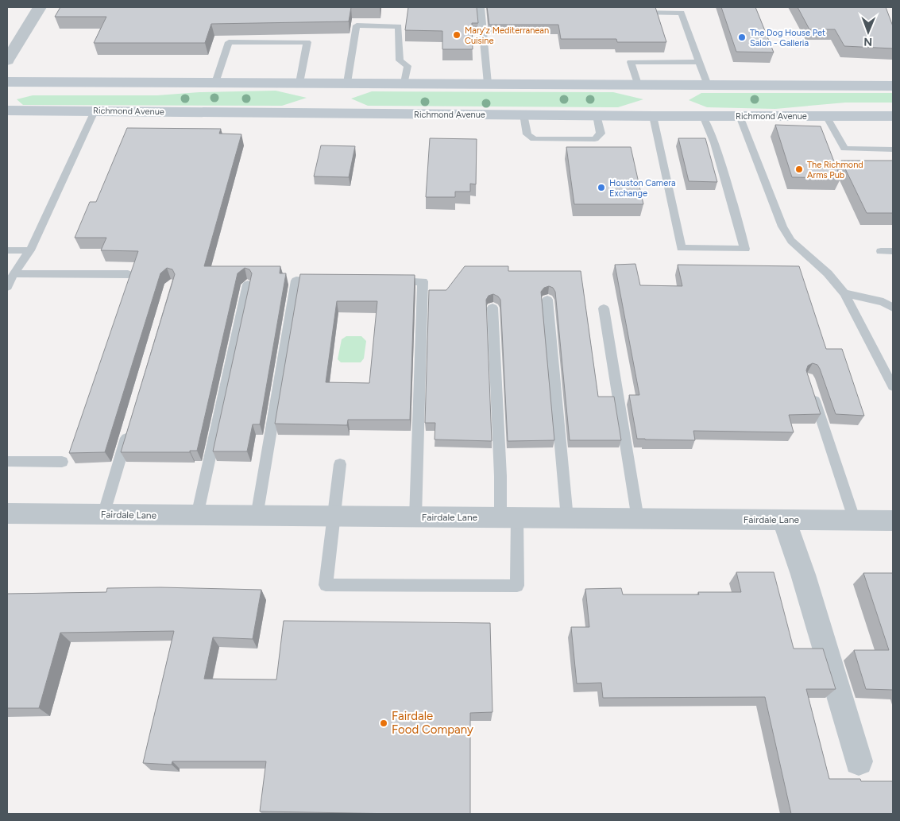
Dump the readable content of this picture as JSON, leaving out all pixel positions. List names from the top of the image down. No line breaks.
{"streets":{"main road":["Richmond Avenue"],"street":["Fairdale Lane"]},"places":["Mary'z Mediterranean Cuisine","The Dog House Pet Salon - Galleria","The Richmond Arms Pub","Houston Camera Exchange","Fairdale Food Company"],"north":"bottom"}
